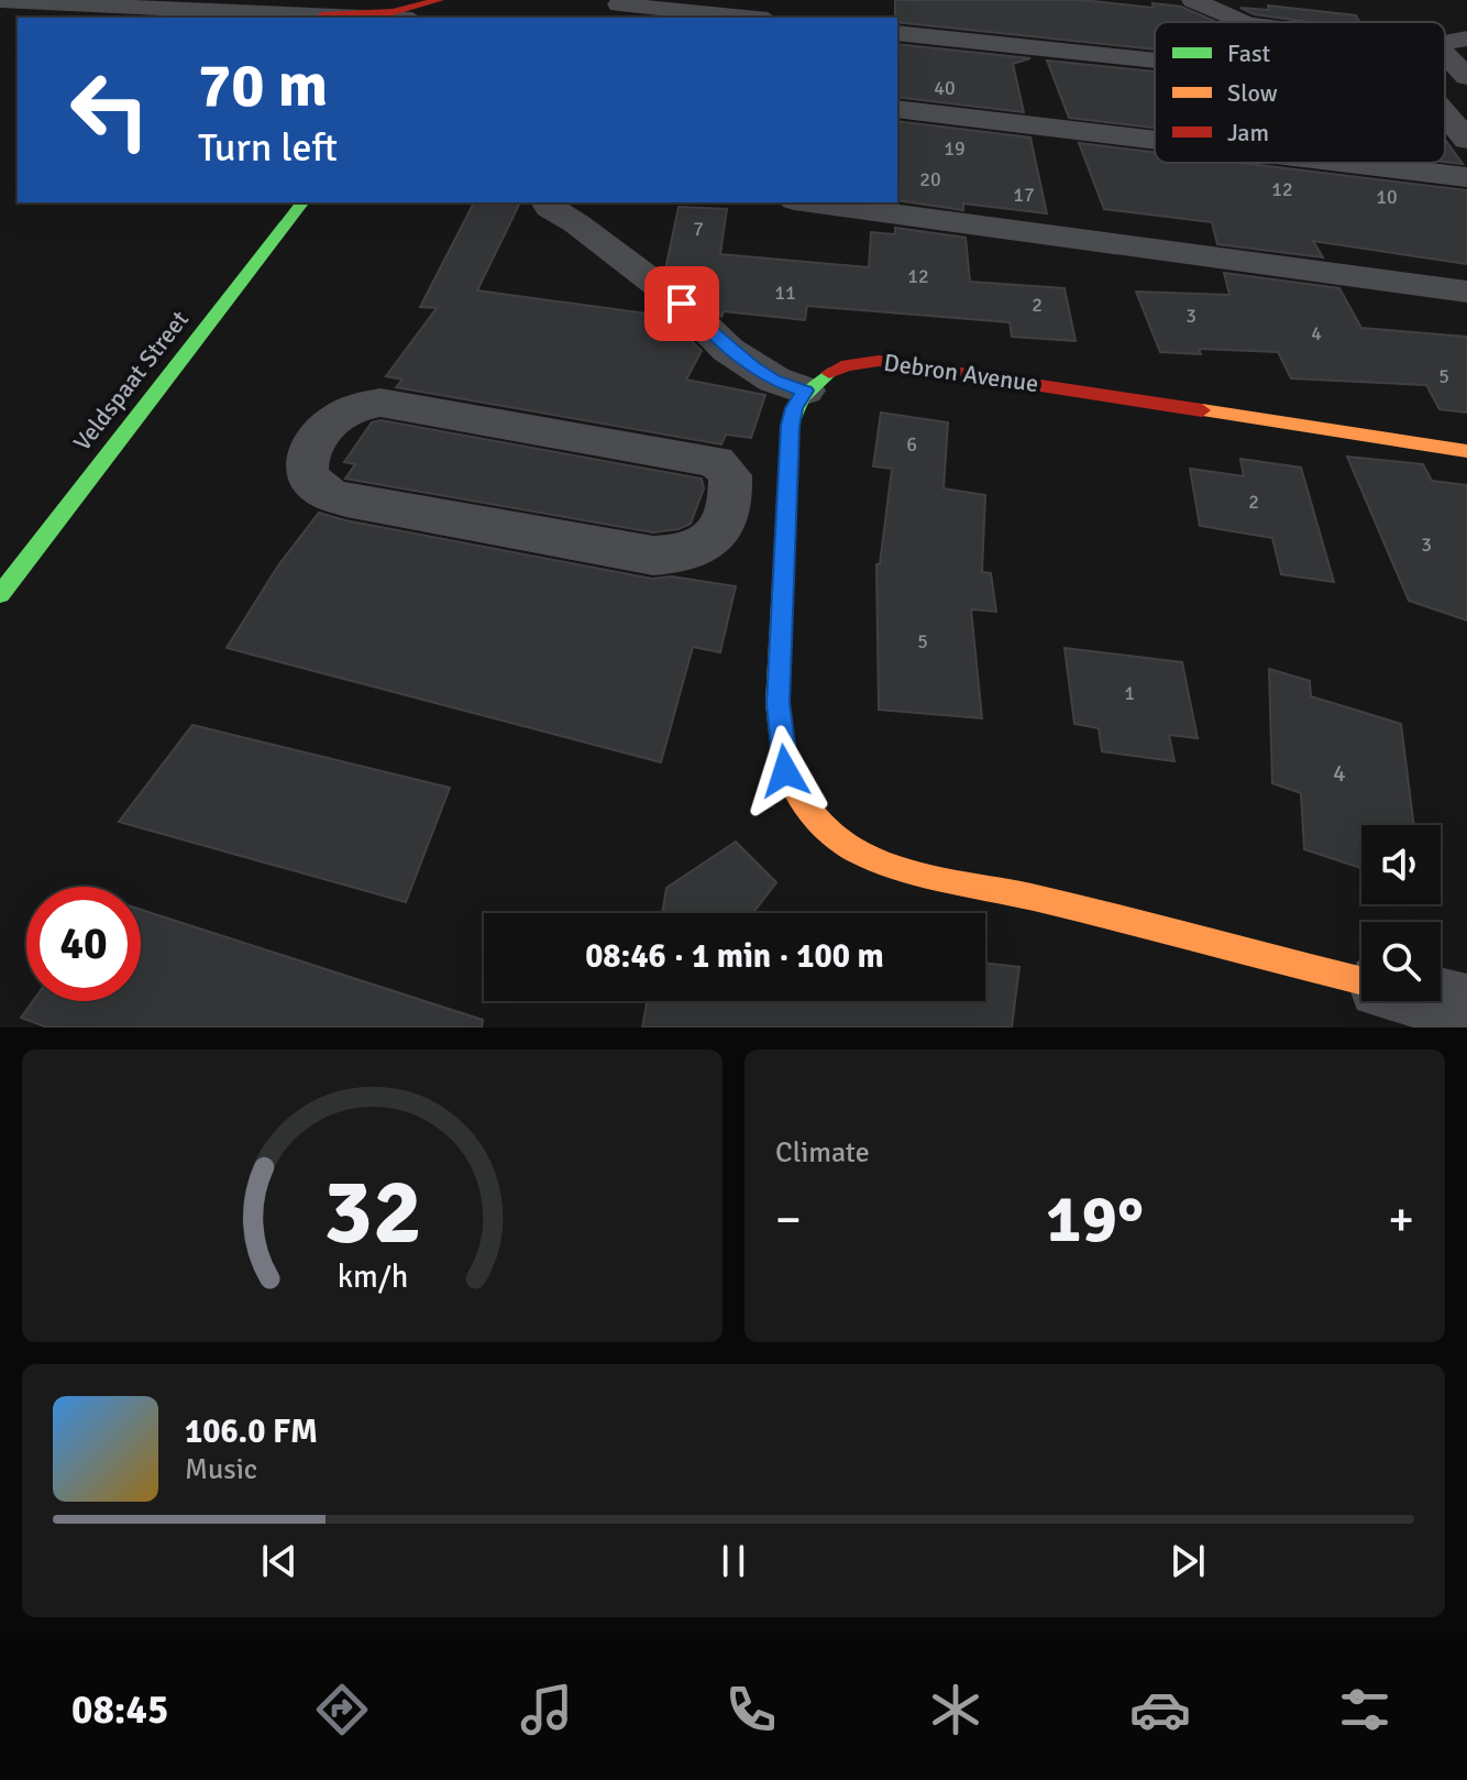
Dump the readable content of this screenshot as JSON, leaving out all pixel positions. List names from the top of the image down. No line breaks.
{"streets":{"street":["Debron Avenue","Veldspaat Street"]},"house_numbers":["40","19","20","12","17","10","7","12","11","2","3","4","5","6","2","3","5","1","4"],"legend":["Fast","Slow","Jam"],"page":{"turn":["70 m","Turn left"],"limit":"40","trip":"08:46 · 1 min · 100 m","tile":"Climate","heat":["−","19°","+"],"song":["106.0 FM","Music"],"tabs":"08:45","gauge":["32","km/h"]}}
